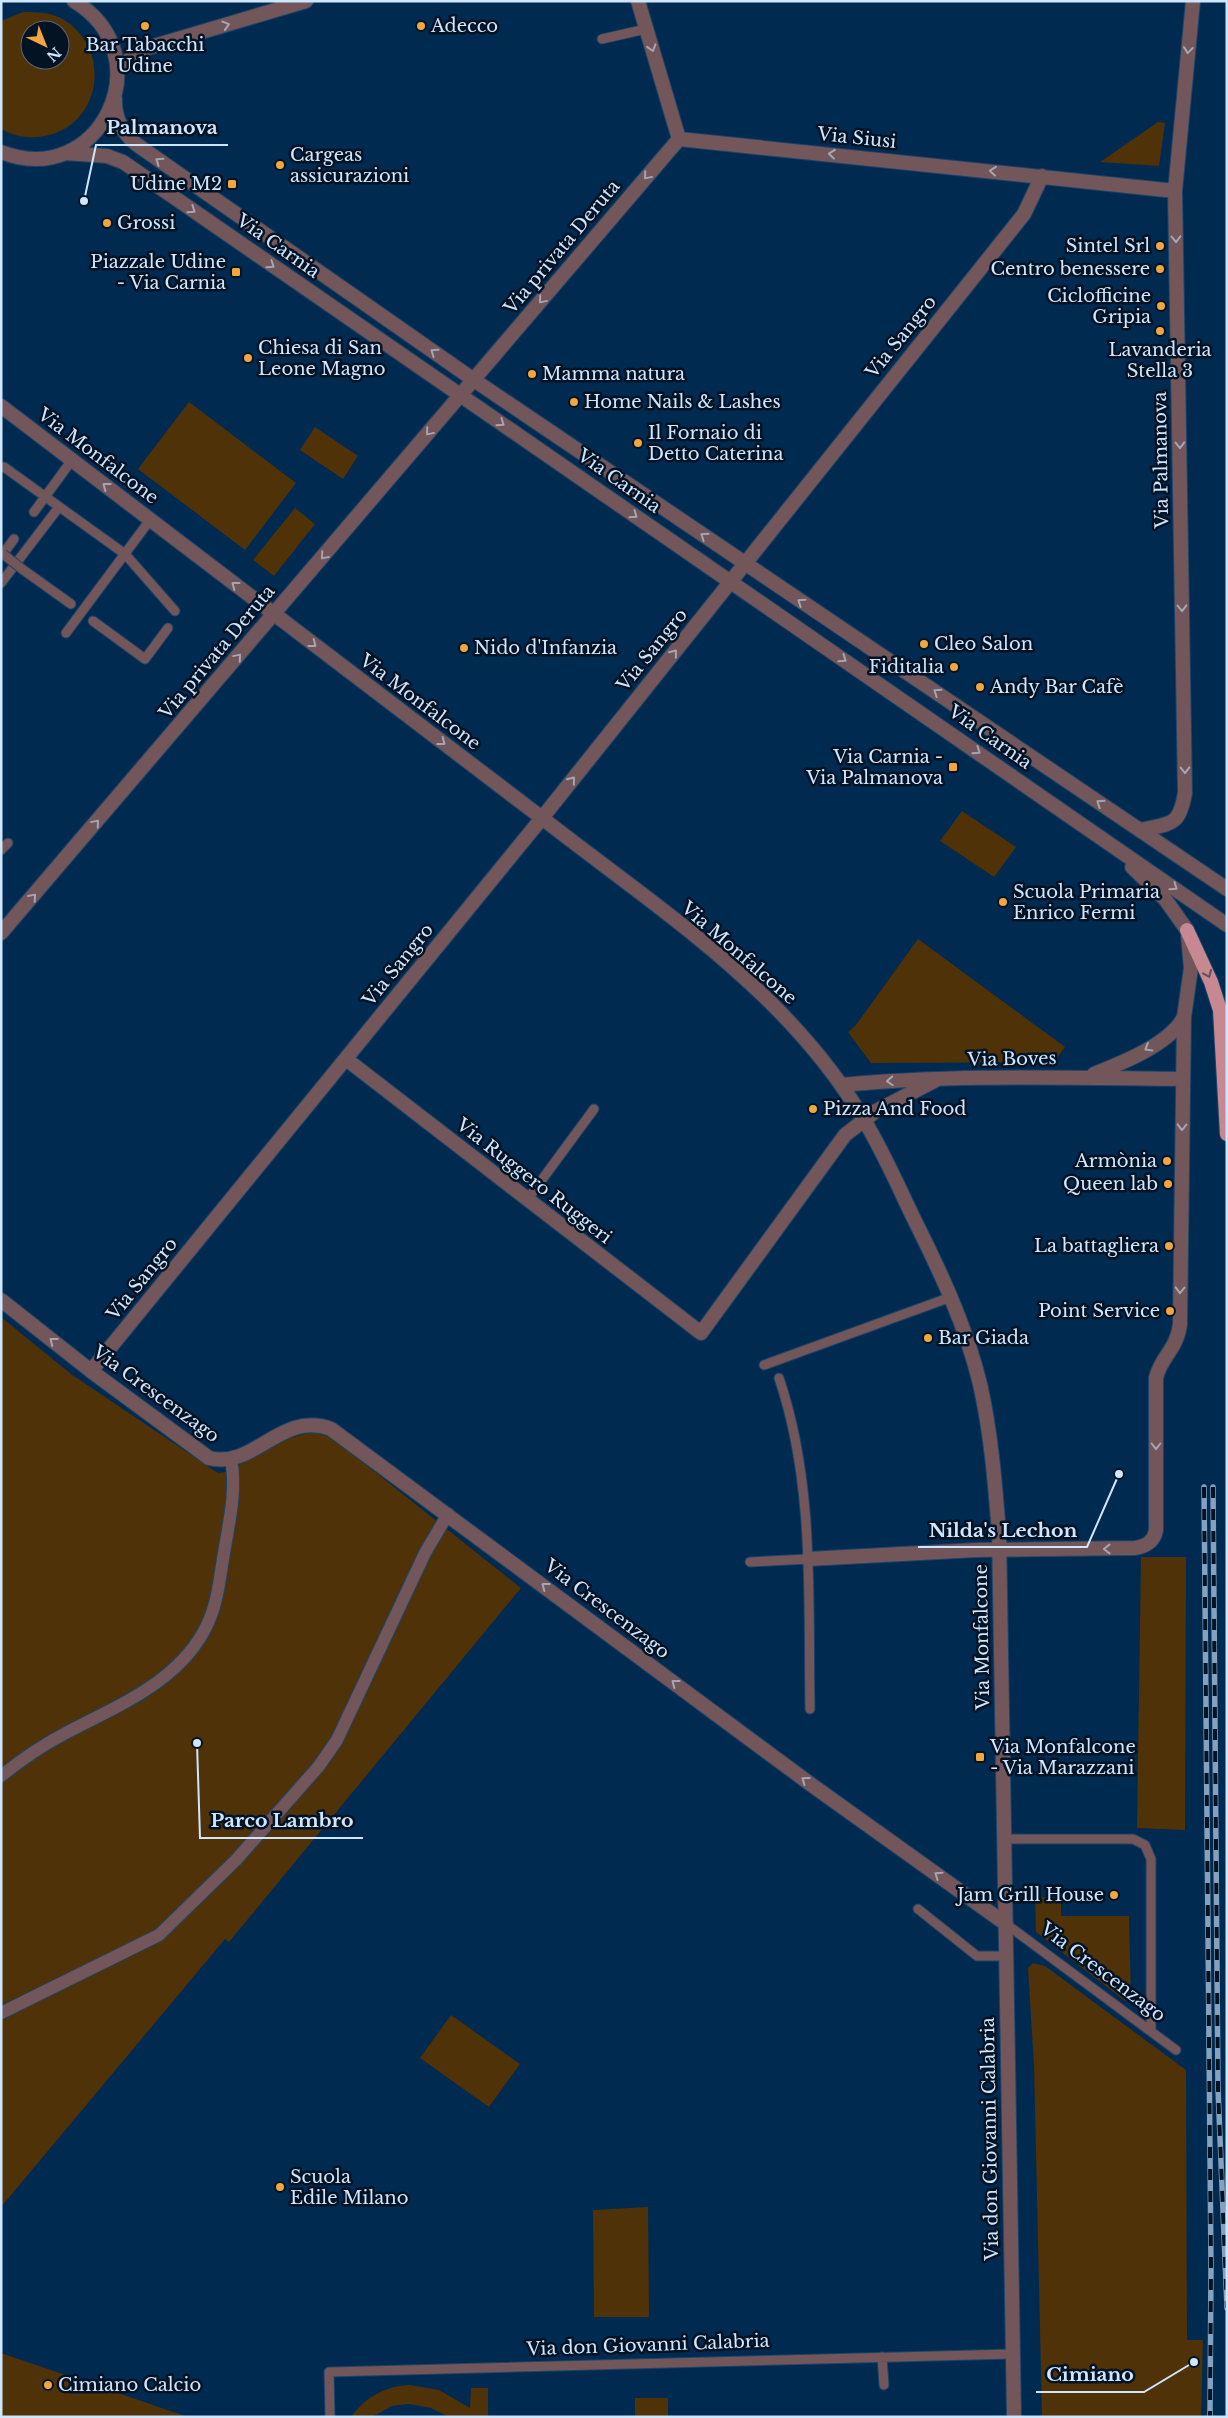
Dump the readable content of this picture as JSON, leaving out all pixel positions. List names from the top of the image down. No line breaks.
{"streets":{"street":["Via Siusi","Via Carnia","Via privata Deruta","Via Sangro","Via Monfalcone","Via Palmanova","Via Boves","Via Ruggero Ruggeri","Via Crescenzago","Via don Giovanni Calabria"]},"crossings":[["Via Siusi","Via privata Deruta"],["Via Siusi","Via Sangro"],["Via Siusi","Via Palmanova"],["Via Carnia","Via privata Deruta"],["Via Carnia","Via Sangro"],["Via Carnia","Via Palmanova"],["Via privata Deruta","Via Monfalcone"],["Via Sangro","Via Monfalcone"],["Via Sangro","Via Ruggero Ruggeri"],["Via Sangro","Via Crescenzago"],["Via Monfalcone","Via Boves"],["Via Monfalcone","Via Crescenzago"],["Via Monfalcone","Via don Giovanni Calabria"],["Via Boves","Via Ruggero Ruggeri"],["Via Crescenzago","Via don Giovanni Calabria"]],"one_way":["Via Siusi","Via Palmanova","Via Crescenzago"],"places":{"other":["Bar Tabacchi Udine","Adecco","Cargeas assicurazioni","Palmanova","Grossi","Sintel Srl","Centro benessere","Ciclofficine Gripia","Lavanderia Stella 3","Chiesa di San Leone Magno","Mamma natura","Home Nails & Lashes","Il Fornaio di Detto Caterina","Cleo Salon","Nido d'Infanzia","Fiditalia","Andy Bar Cafè","Scuola Primaria Enrico Fermi","Pizza And Food","Armònia","Queen lab","La battagliera","Point Service","Bar Giada","Nilda's Lechon","Parco Lambro","Jam Grill House","Scuola Edile Milano","Cimiano","Cimiano Calcio"],"transit":["Udine M2","Piazzale Udine - Via Carnia","Via Carnia - Via Palmanova","Via Monfalcone - Via Marazzani"]},"north":"bottom right"}
